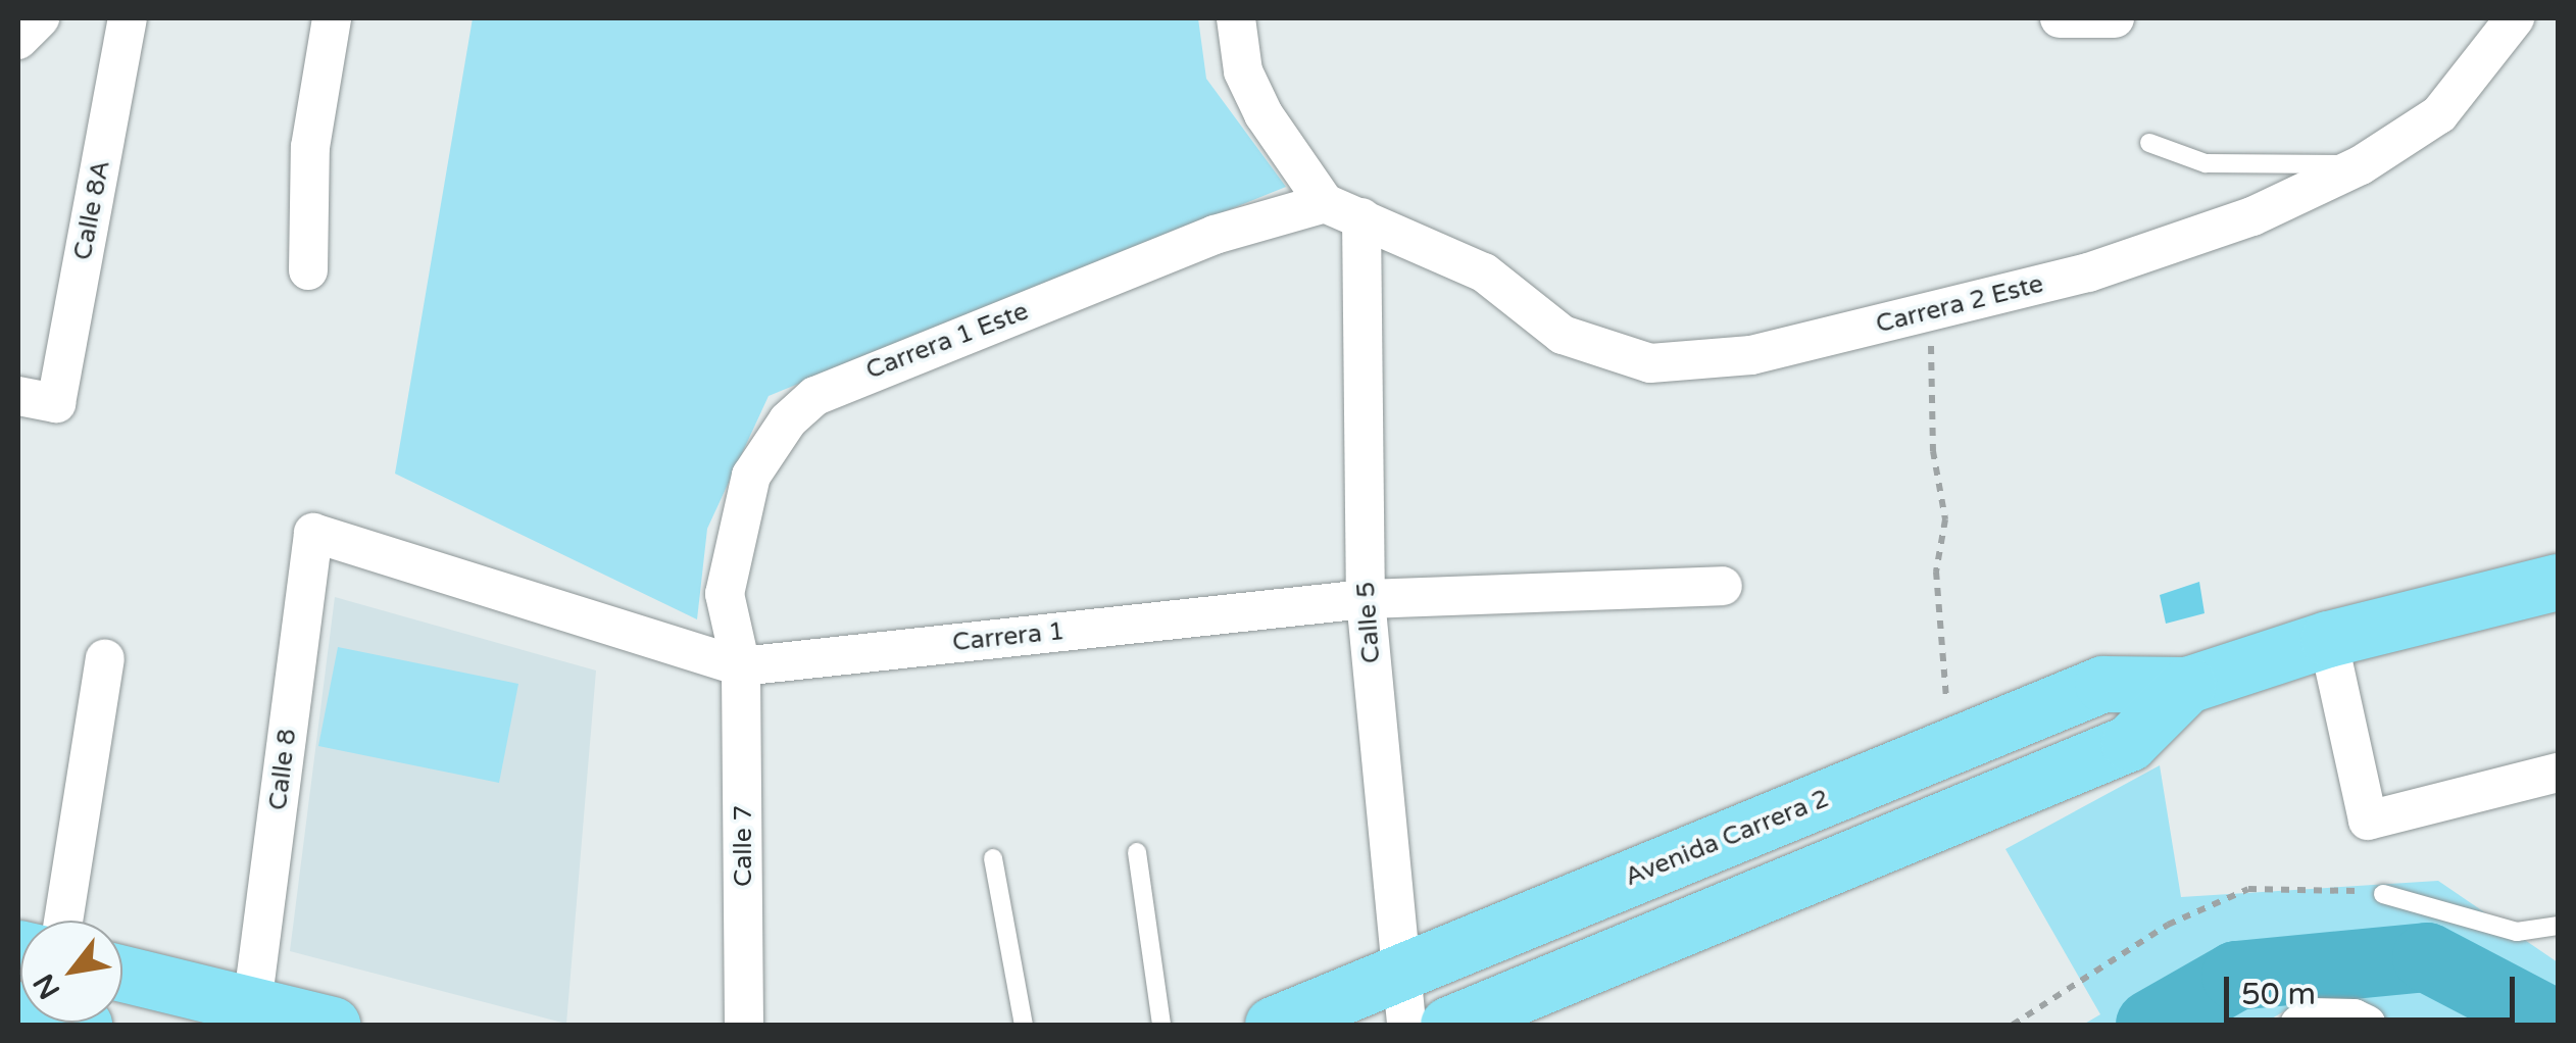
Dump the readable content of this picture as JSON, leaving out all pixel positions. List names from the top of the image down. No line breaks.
{"streets":{"main road":["Avenida Carrera 2"],"street":["Calle 8A","Carrera 2 Este","Carrera 1 Este","Calle 5","Carrera 1","Calle 8","Calle 7"]},"crossings":[["Carrera 2 Este","Calle 5"],["Carrera 1 Este","Carrera 1"],["Carrera 1 Este","Calle 7"],["Calle 5","Carrera 1"],["Calle 5","Avenida Carrera 2"],["Carrera 1","Calle 8"],["Carrera 1","Calle 7"]],"scale_bar":"50 m","north":"bottom left"}
